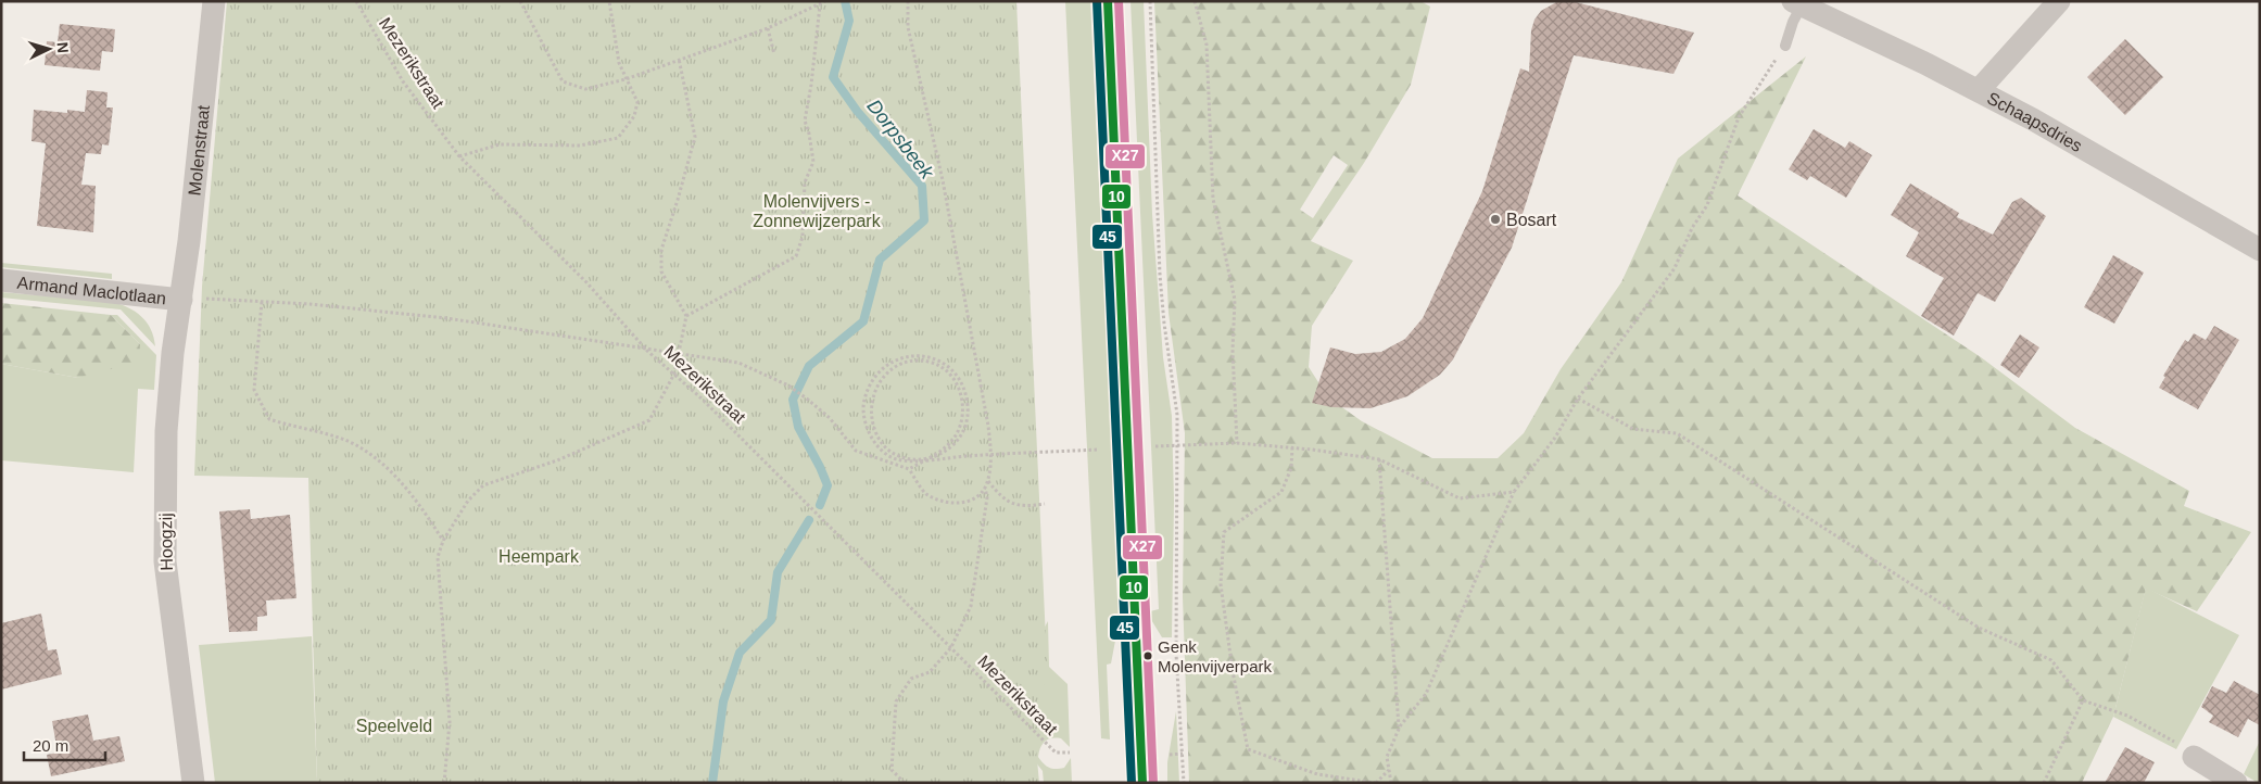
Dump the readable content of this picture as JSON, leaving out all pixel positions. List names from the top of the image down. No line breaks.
{"streets":{"street":["Schaapsdries","Molenstraat","Armand Maclotlaan","Hoogzij"],"path":["Mezerikstraat"]},"crossings":[["Molenstraat","Armand Maclotlaan"],["Molenstraat","Hoogzij"],["Armand Maclotlaan","Hoogzij"]],"water":["Dorpsbeek"],"parks":["Molenvijvers - Zonnewijzerpark","Heempark","Speelveld"],"places":["Bosart","Genk Molenvijverpark"],"lines":["transit line 10","transit line 45","transit line X27"],"scale_bar":"20 m","north":"right"}
